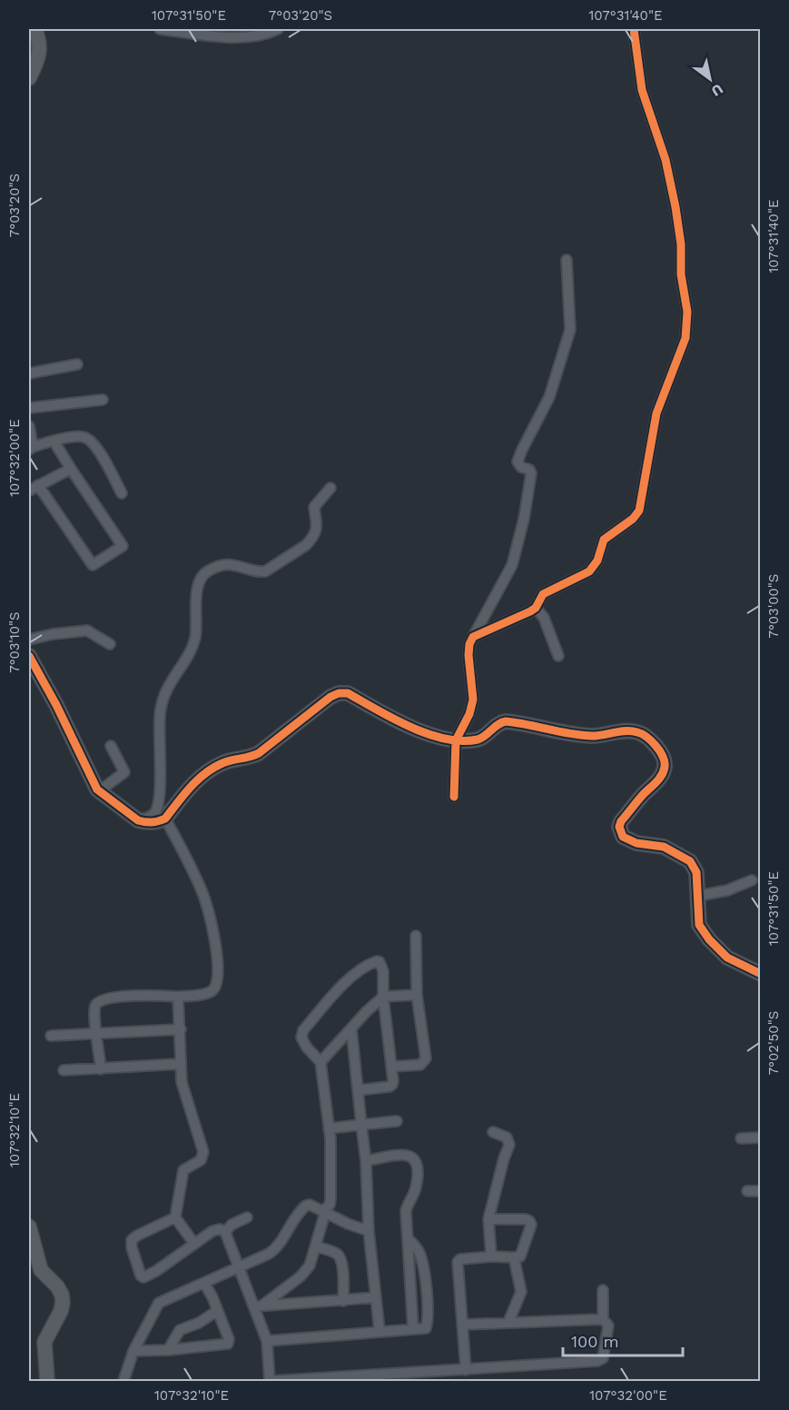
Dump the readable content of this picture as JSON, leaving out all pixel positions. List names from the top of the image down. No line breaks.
{"scale_bar":"100 m","north":"bottom right","coordinates":["107°31'50\"E","7°03'20\"S","107°31'40\"E","107°32'00\"E","7°03'00\"S","7°03'10\"S","7°02'50\"S","107°32'10\"E"]}
